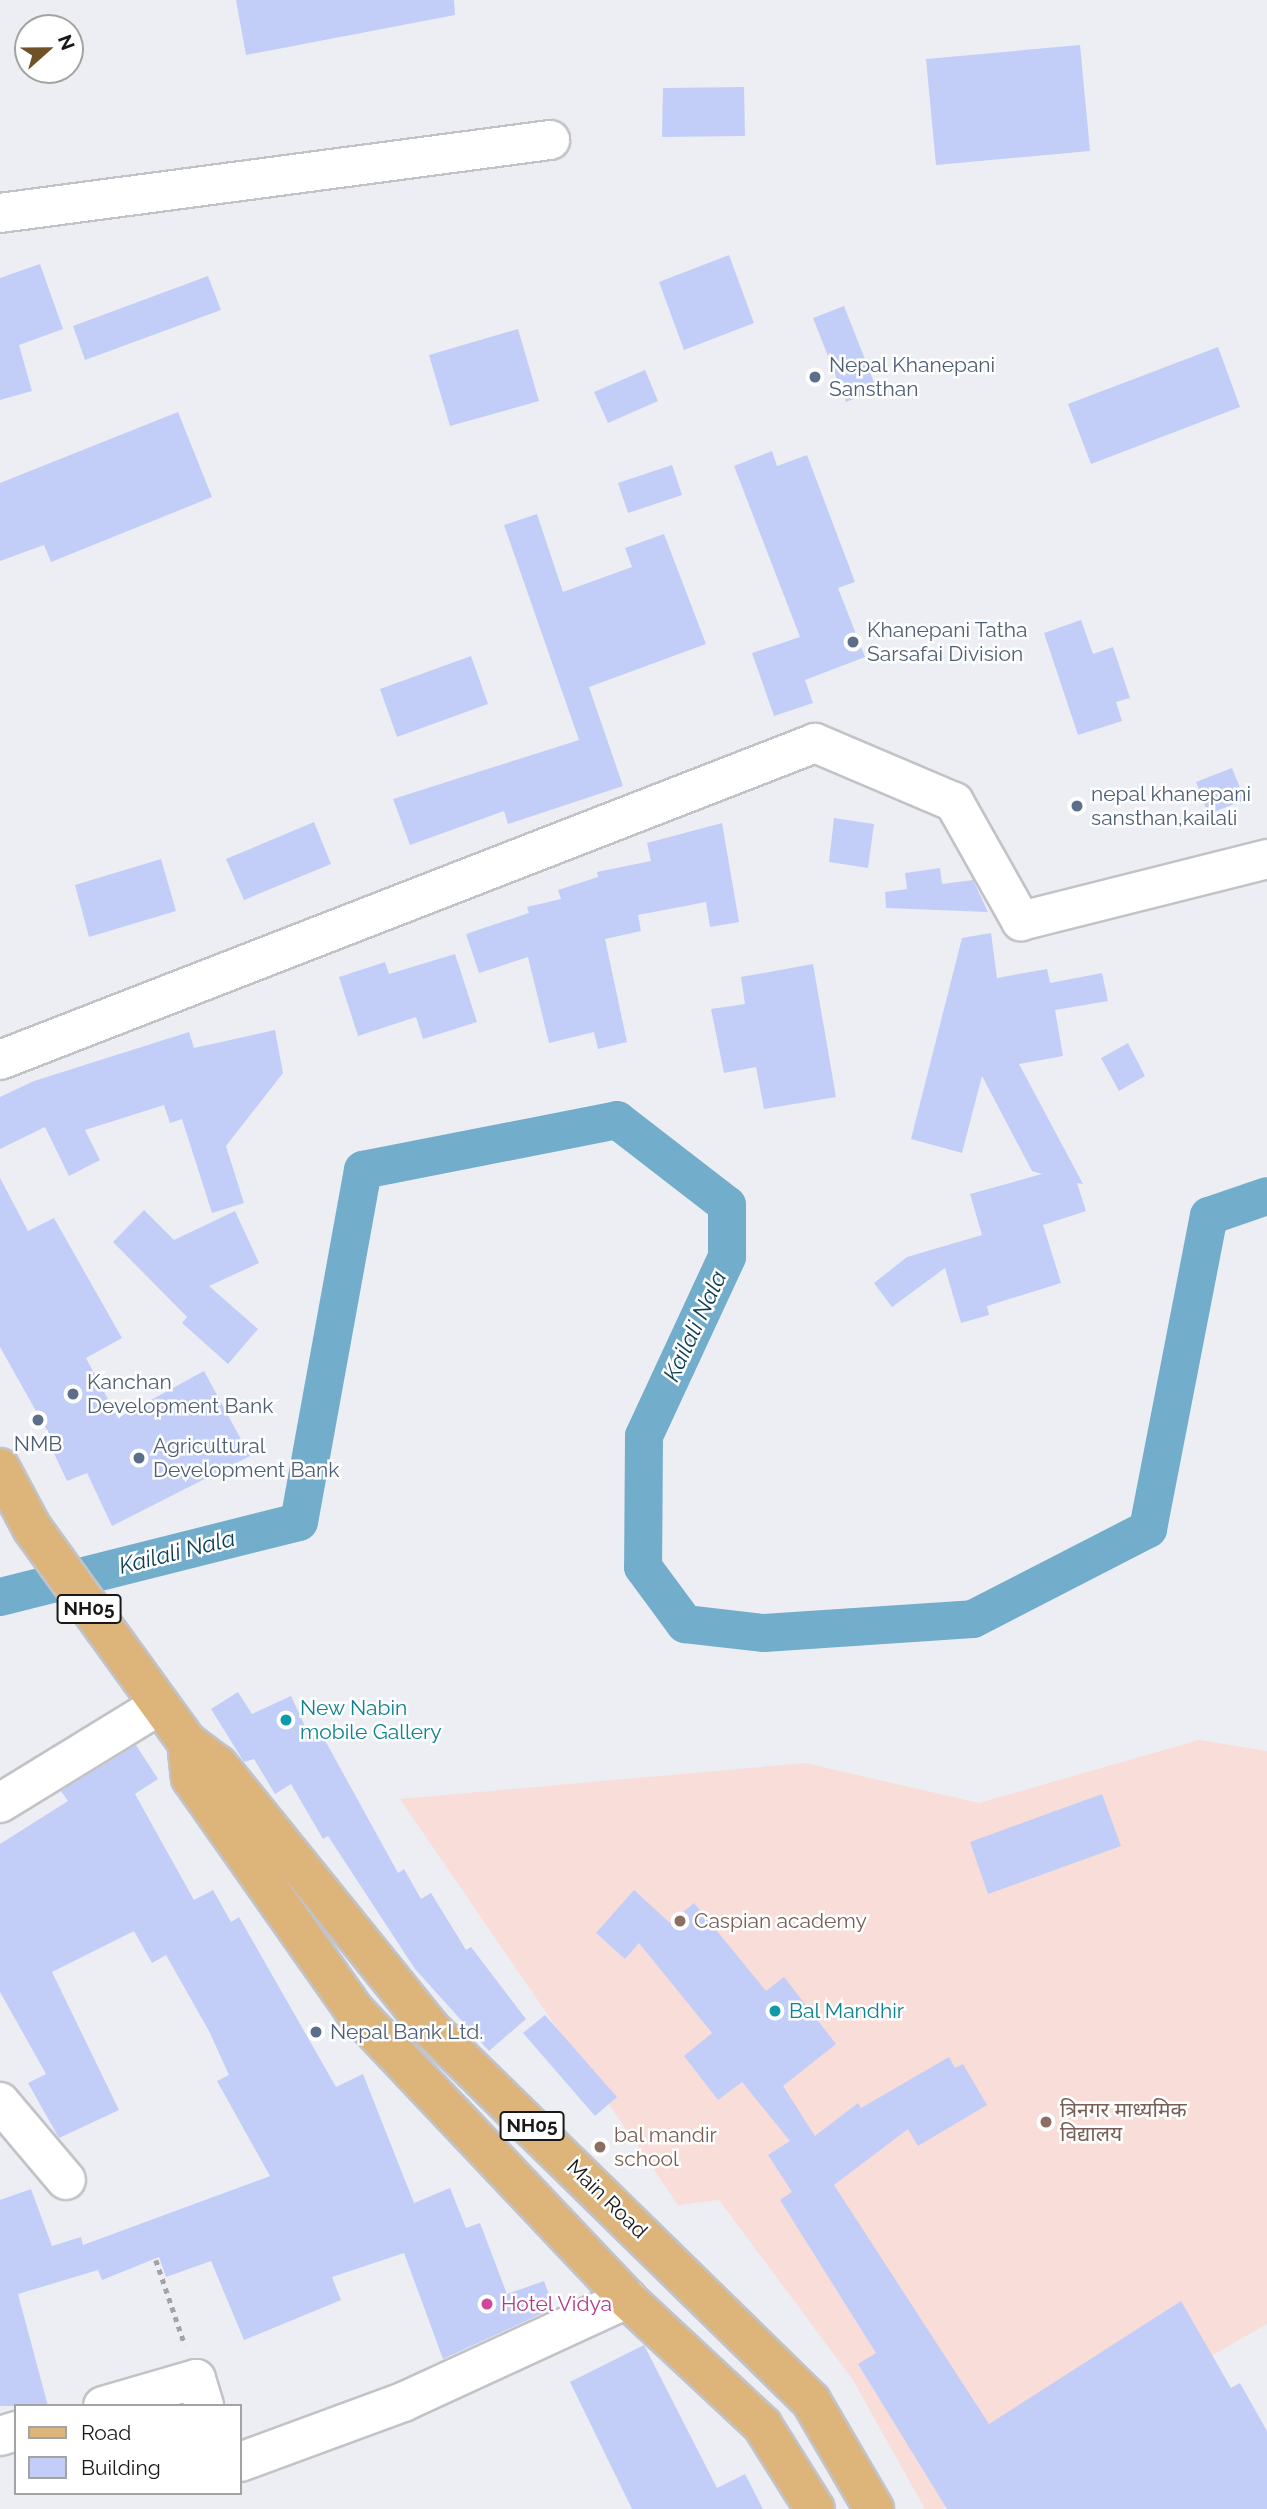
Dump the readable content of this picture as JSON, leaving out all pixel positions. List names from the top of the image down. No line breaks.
{"streets":{"main road":["NH05","Main Road"]},"crossings":[["NH05","Main Road"]],"water":["Kailali Nala"],"places":["Nepal Khanepani Sansthan","Khanepani Tatha Sarsafai Division","nepal khanepani sansthan,kailali","Kanchan Development Bank","NMB","Agricultural Development Bank","New Nabin mobile Gallery","Caspian academy","Bal Mandhir","Nepal Bank Ltd.","त्रिनगर माध्यमिक विद्यालय","bal mandir school","Hotel Vidya"],"legend":["Road","Building"],"north":"right"}
